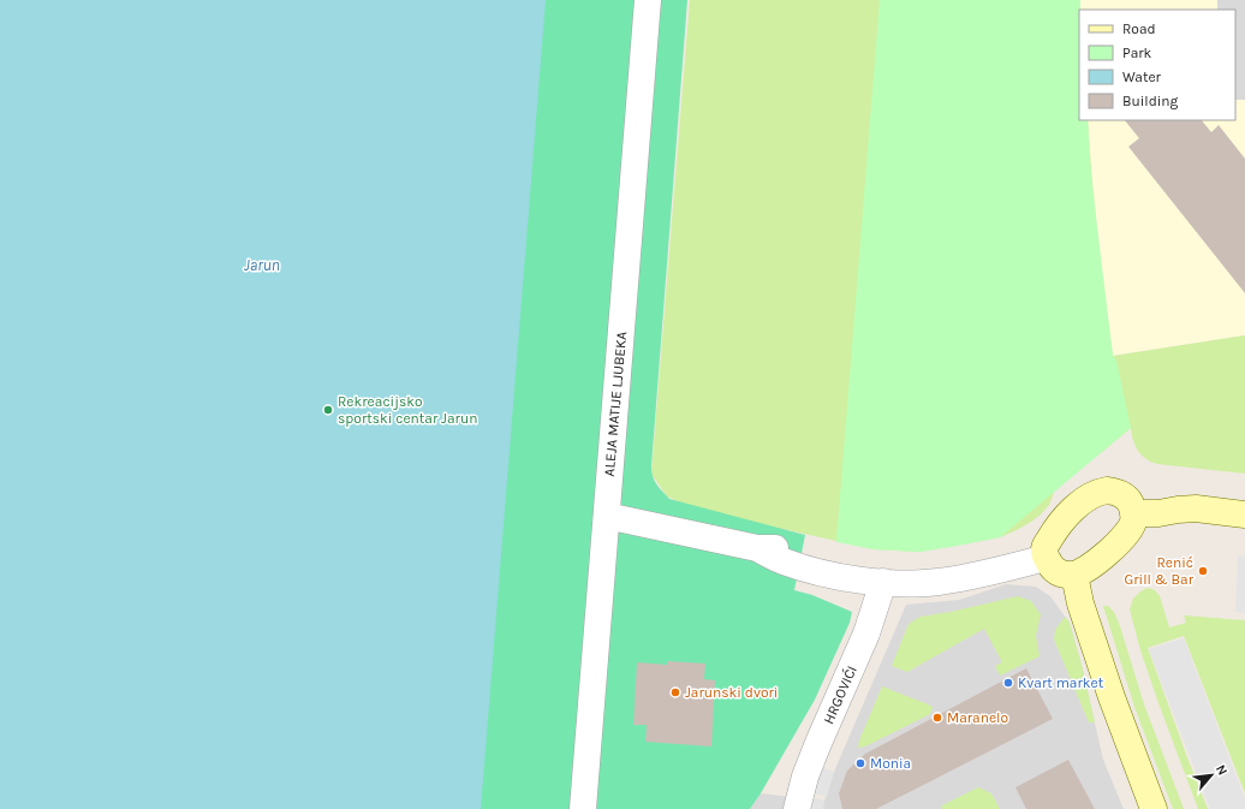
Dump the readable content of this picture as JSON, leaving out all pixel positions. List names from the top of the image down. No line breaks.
{"streets":{"street":["ALEJA MATIJE LJUBEKA","HRGOVIĆI"]},"water":["Jarun"],"places":["Rekreacijsko sportski centar Jarun","Renić Grill & Bar","Kvart market","Jarunski dvori","Maranelo","Monia"],"legend":["Road","Park","Water","Building"],"north":"top right"}
